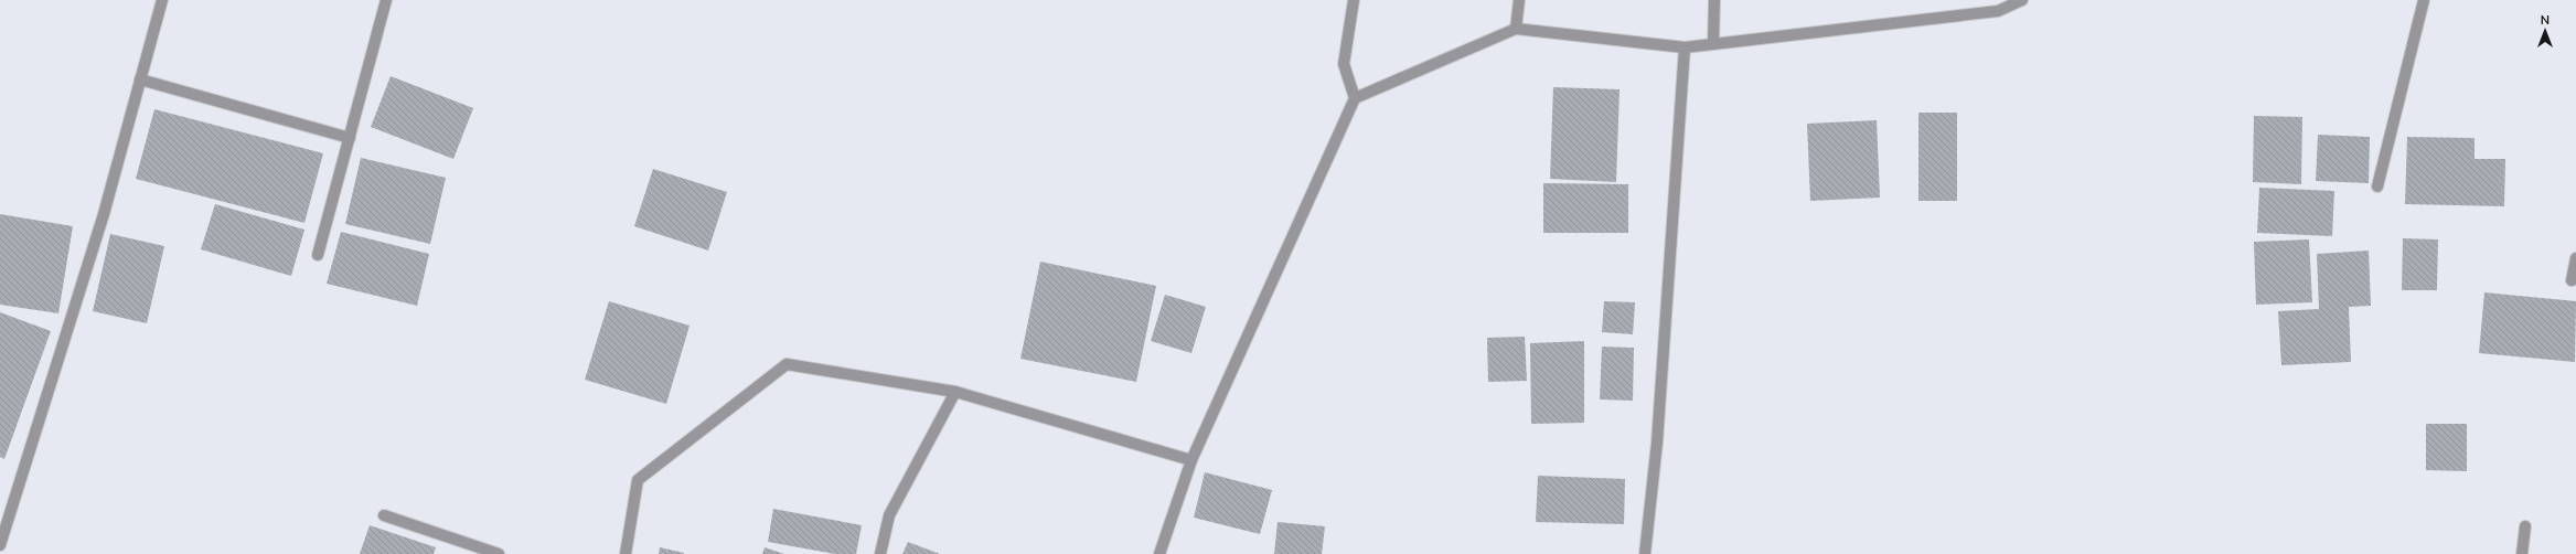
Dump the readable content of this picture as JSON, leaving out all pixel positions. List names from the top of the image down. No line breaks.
{"north":"top"}
